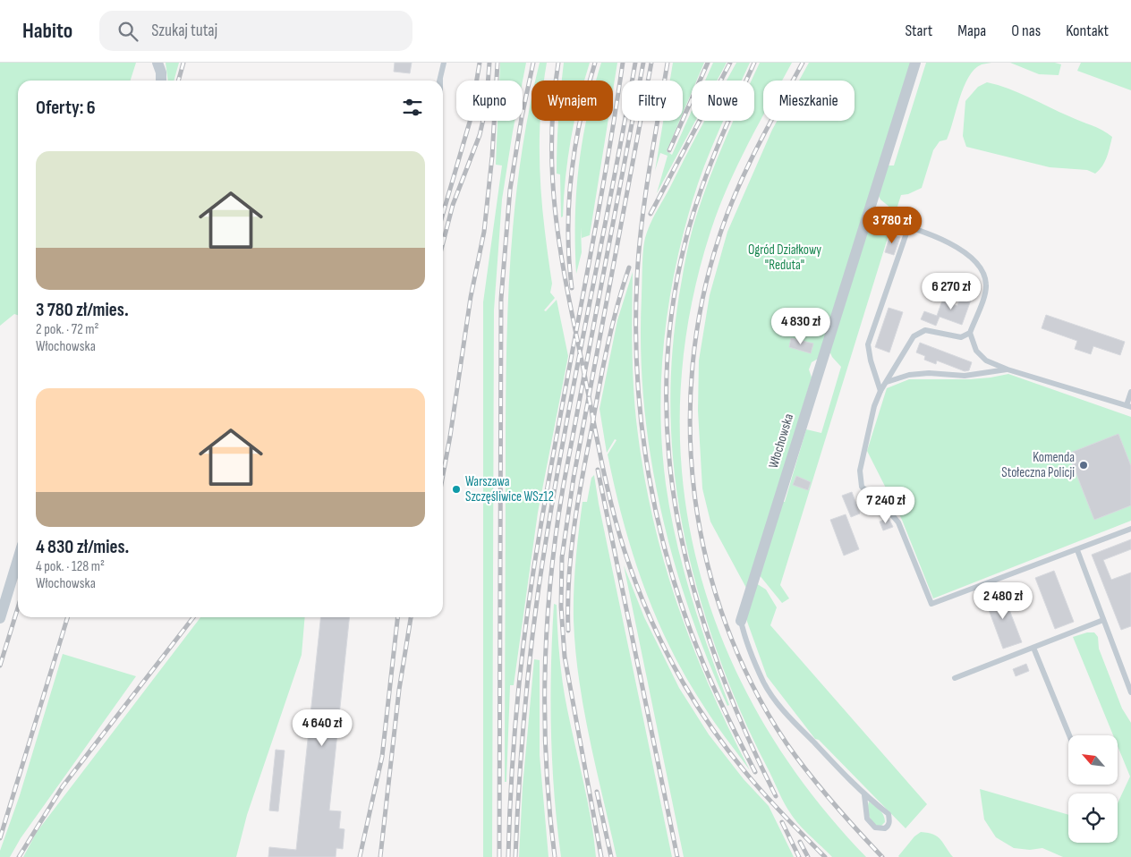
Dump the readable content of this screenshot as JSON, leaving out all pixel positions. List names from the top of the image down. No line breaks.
{"streets":{"street":["Włochowska"]},"parks":["Ogród Działkowy \"Reduta\""],"places":["Komenda Stołeczna Policji","Warszawa Szczęśliwice WSz12"],"north":"top left","page":{"header":"Habito","search":"Szukaj tutaj","nav":["Start","Mapa","O nas","Kontakt"],"chip":["Kupno","Wynajem","Filtry","Nowe","Mieszkanie"],"heading":"Oferty: 6","list":[{"name":"3 780 zł/mies.","note":"2 pok. · 72 m² · Włochowska"},{"name":"4 830 zł/mies.","note":"4 pok. · 128 m² · Włochowska"}],"price":["3 780 zł","6 270 zł","4 830 zł","7 240 zł","2 480 zł","4 640 zł"]}}
